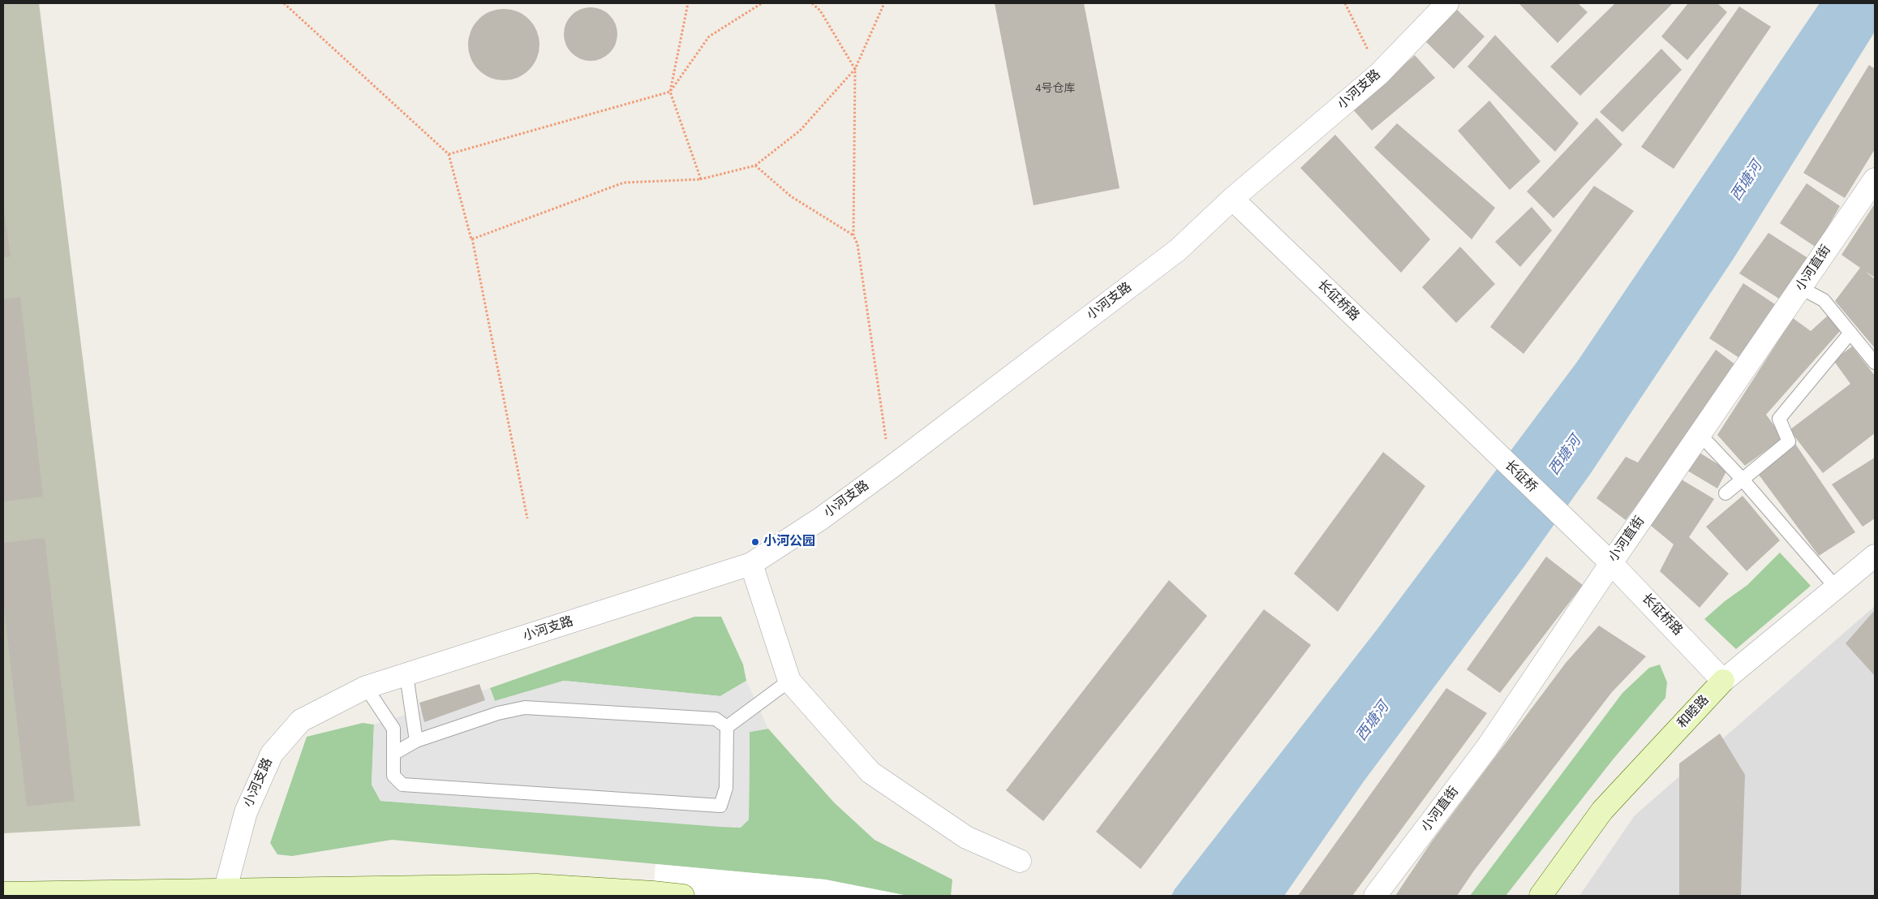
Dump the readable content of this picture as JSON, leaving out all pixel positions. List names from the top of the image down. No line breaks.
{"streets":{"main road":["和睦路"],"street":["小河支路","小河直街","长征桥路","长征桥"]},"crossings":[["小河支路","长征桥路"],["小河直街","长征桥路"],["小河直街","长征桥"],["长征桥路","长征桥"],["长征桥路","和睦路"]],"water":["西塘河"],"places":["小河公园"],"house_numbers":["4号仓库"]}
